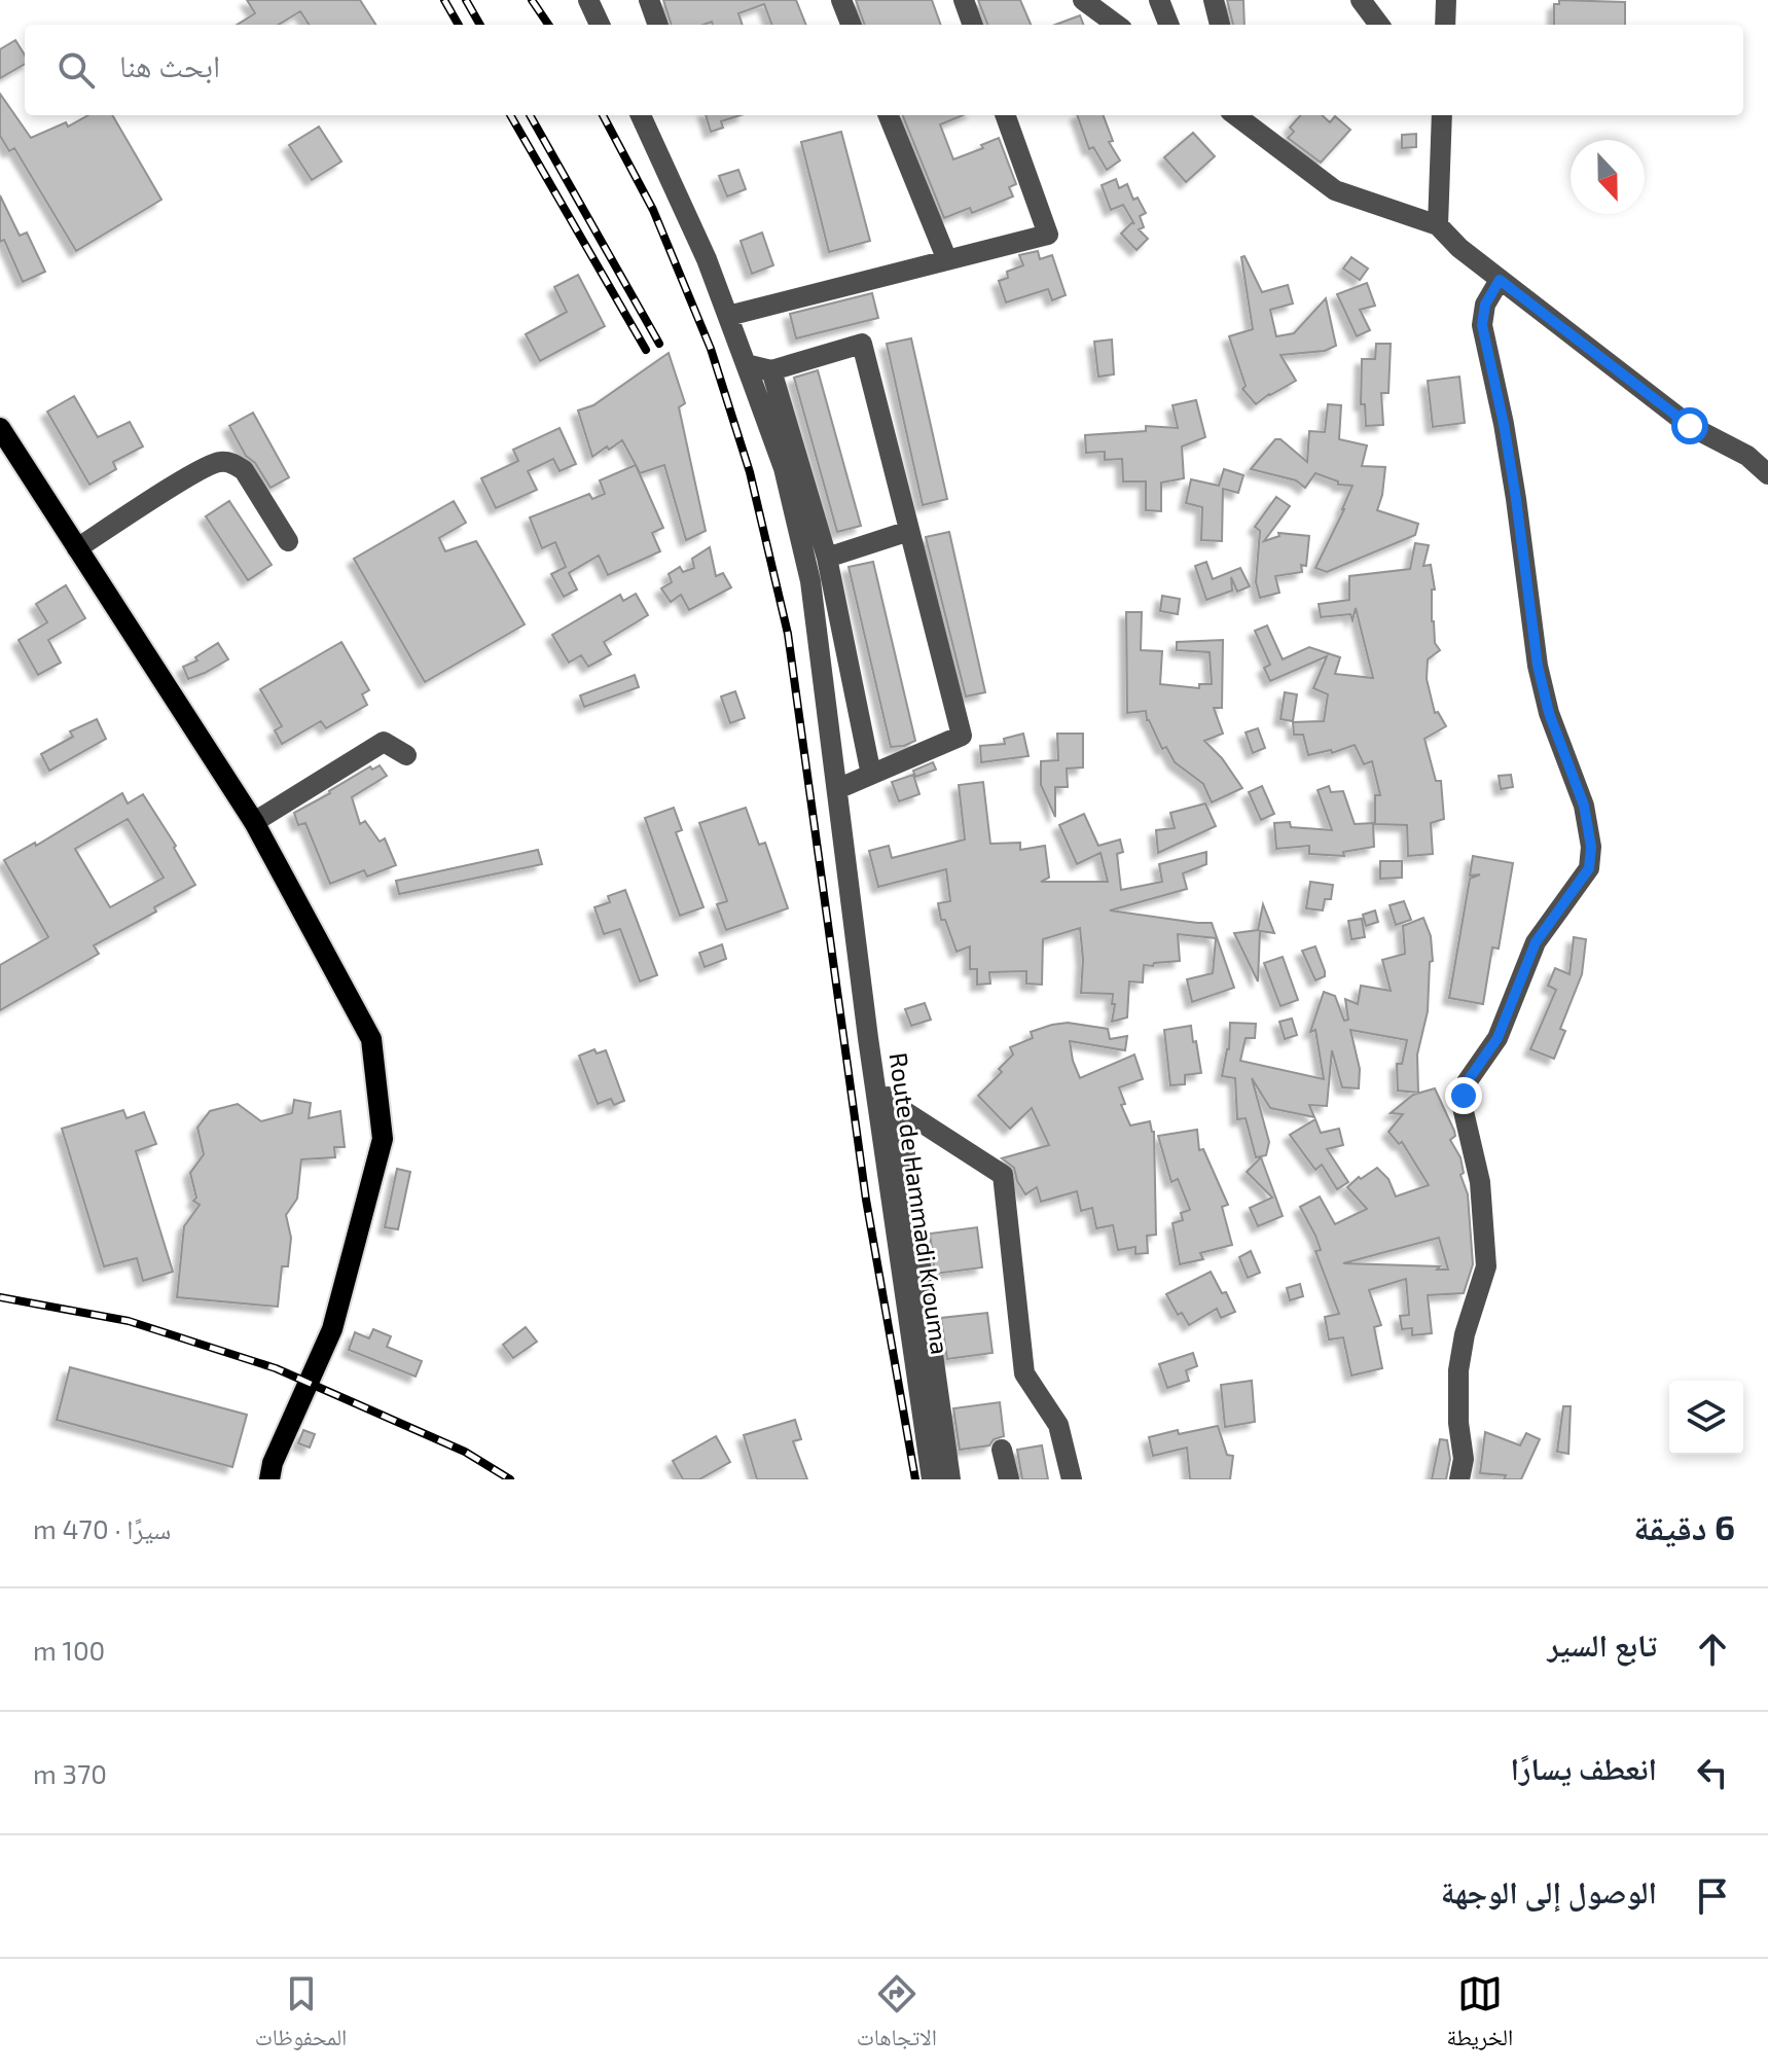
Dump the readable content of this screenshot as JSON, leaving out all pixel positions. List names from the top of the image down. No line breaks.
{"streets":{"street":["Route de Hammadi Krouma"]},"north":"bottom","page":{"search":"ابحث هنا","heading":["6 دقيقة","سيرًا · 470 m"],"list":[["تابع السير","100 m"],["انعطف يسارًا","370 m"],"الوصول إلى الوجهة"],"nav":["الخريطة","الاتجاهات","المحفوظات"]}}
